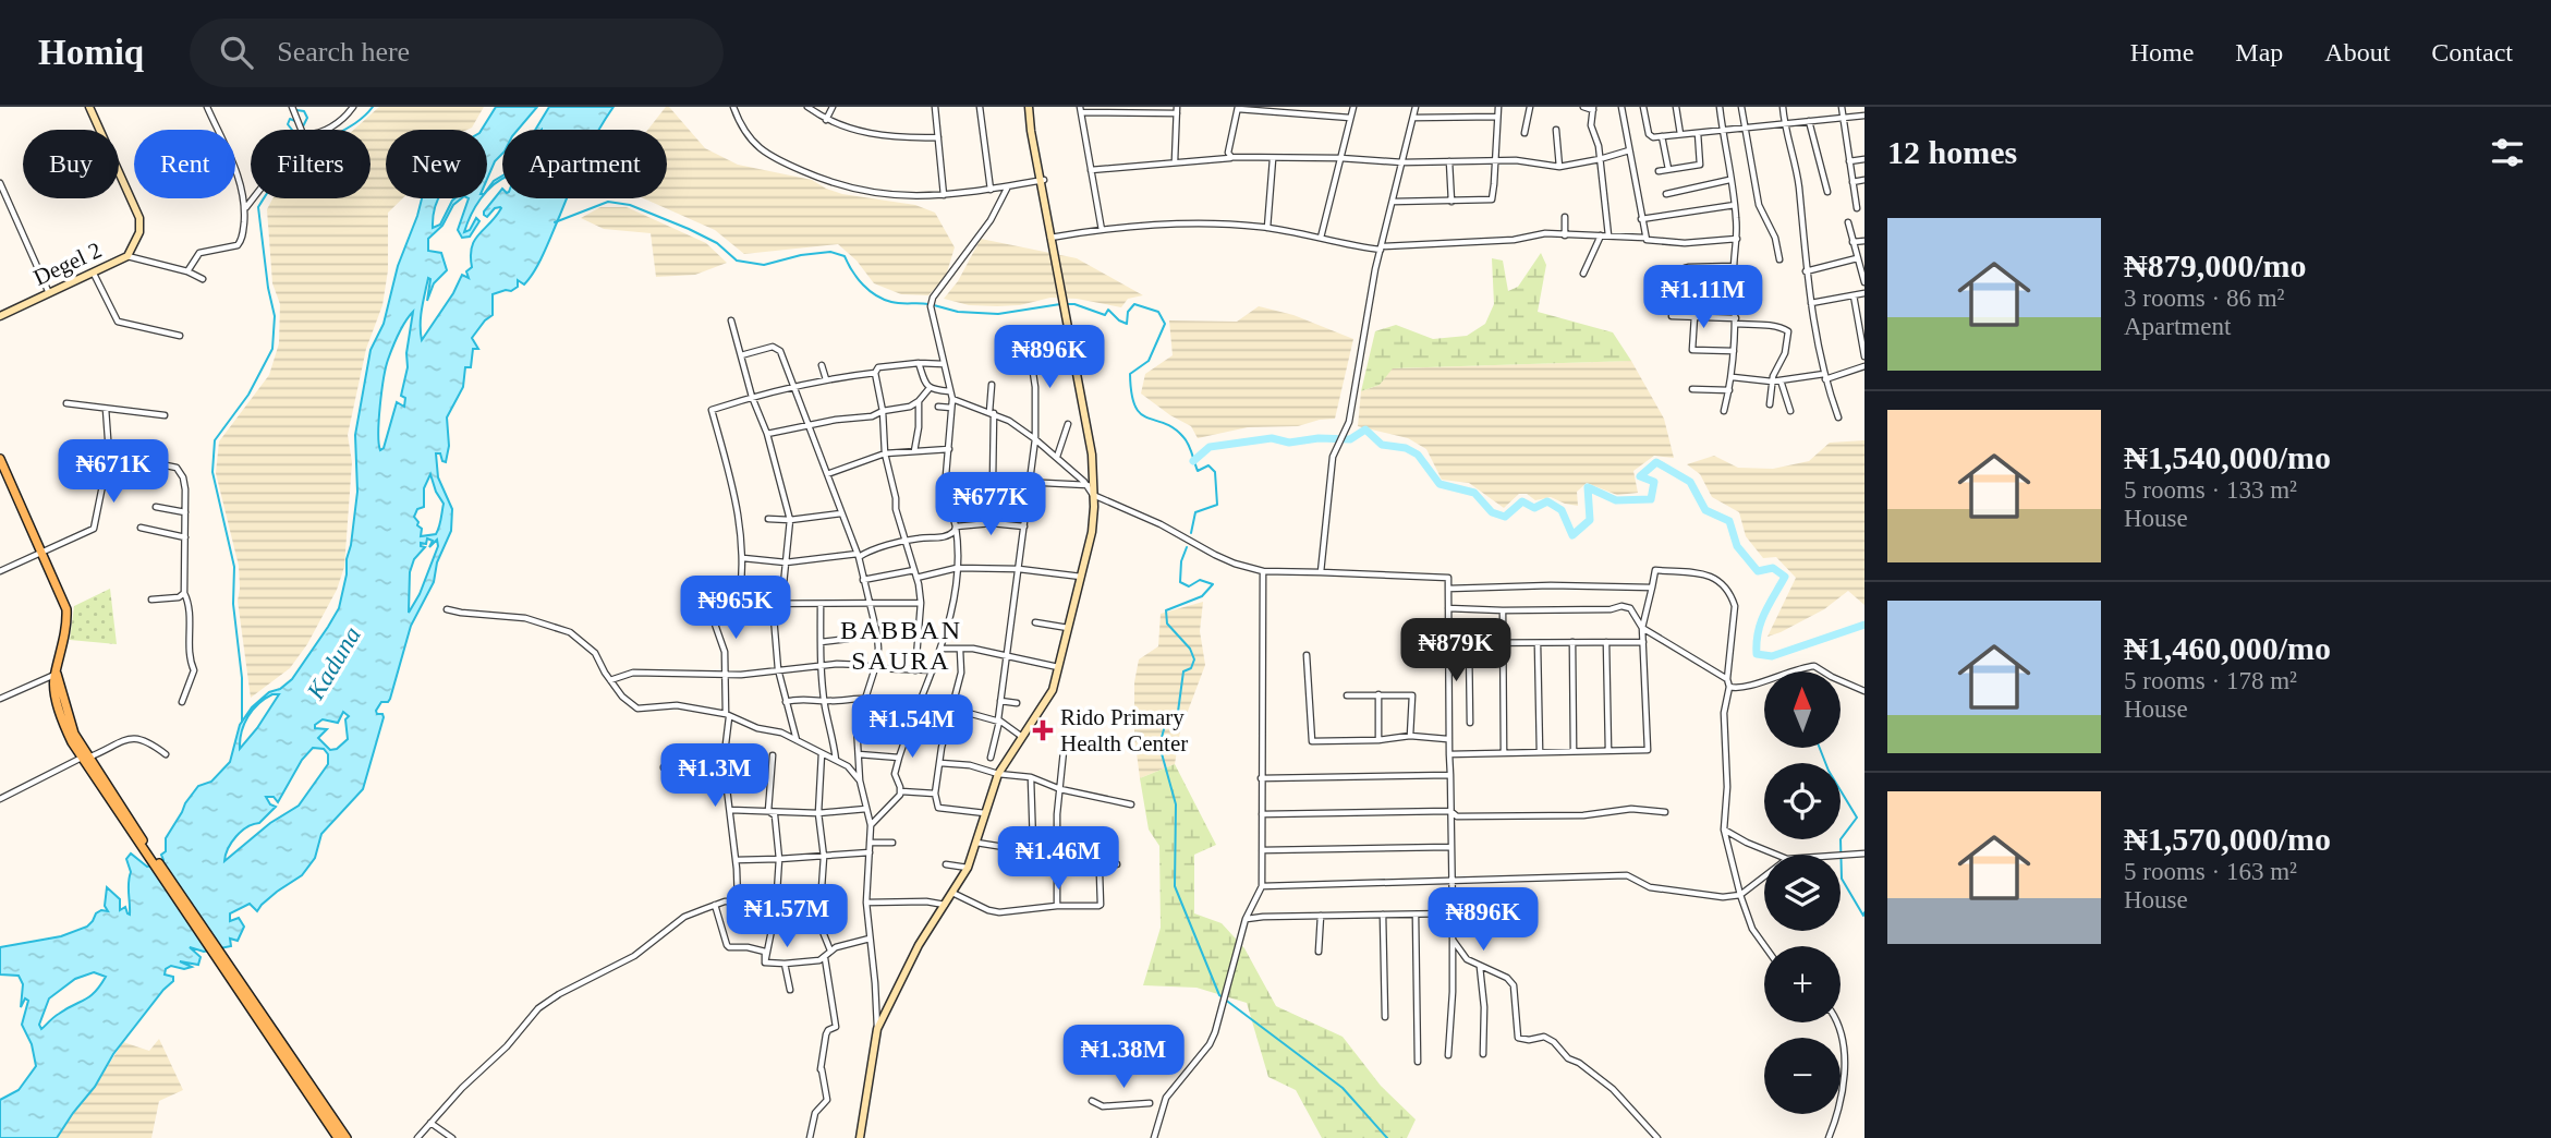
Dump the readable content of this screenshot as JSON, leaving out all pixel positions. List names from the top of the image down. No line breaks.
{"streets":{"main road":["Degel 2"]},"districts":["BABBAN SAURA"],"water":["Kaduna"],"places":{"health":["Rido Primary Health Center"]},"north":"top","page":{"header":"Homiq","search":"Search here","nav":["Home","Map","About","Contact"],"heading":"12 homes","chip":["Buy","Rent","Filters","New","Apartment"],"list":[{"name":"₦879,000/mo","note":"3 rooms · 86 m² · Apartment"},{"name":"₦1,540,000/mo","note":"5 rooms · 133 m² · House"},{"name":"₦1,460,000/mo","note":"5 rooms · 178 m² · House"},{"name":"₦1,570,000/mo","note":"5 rooms · 163 m² · House"}],"price":["₦1.11M","₦896K","₦671K","₦677K","₦965K","₦879K","₦1.54M","₦1.3M","₦1.46M","₦1.57M","₦896K","₦1.38M"],"map_buttons":["+","−"]}}
